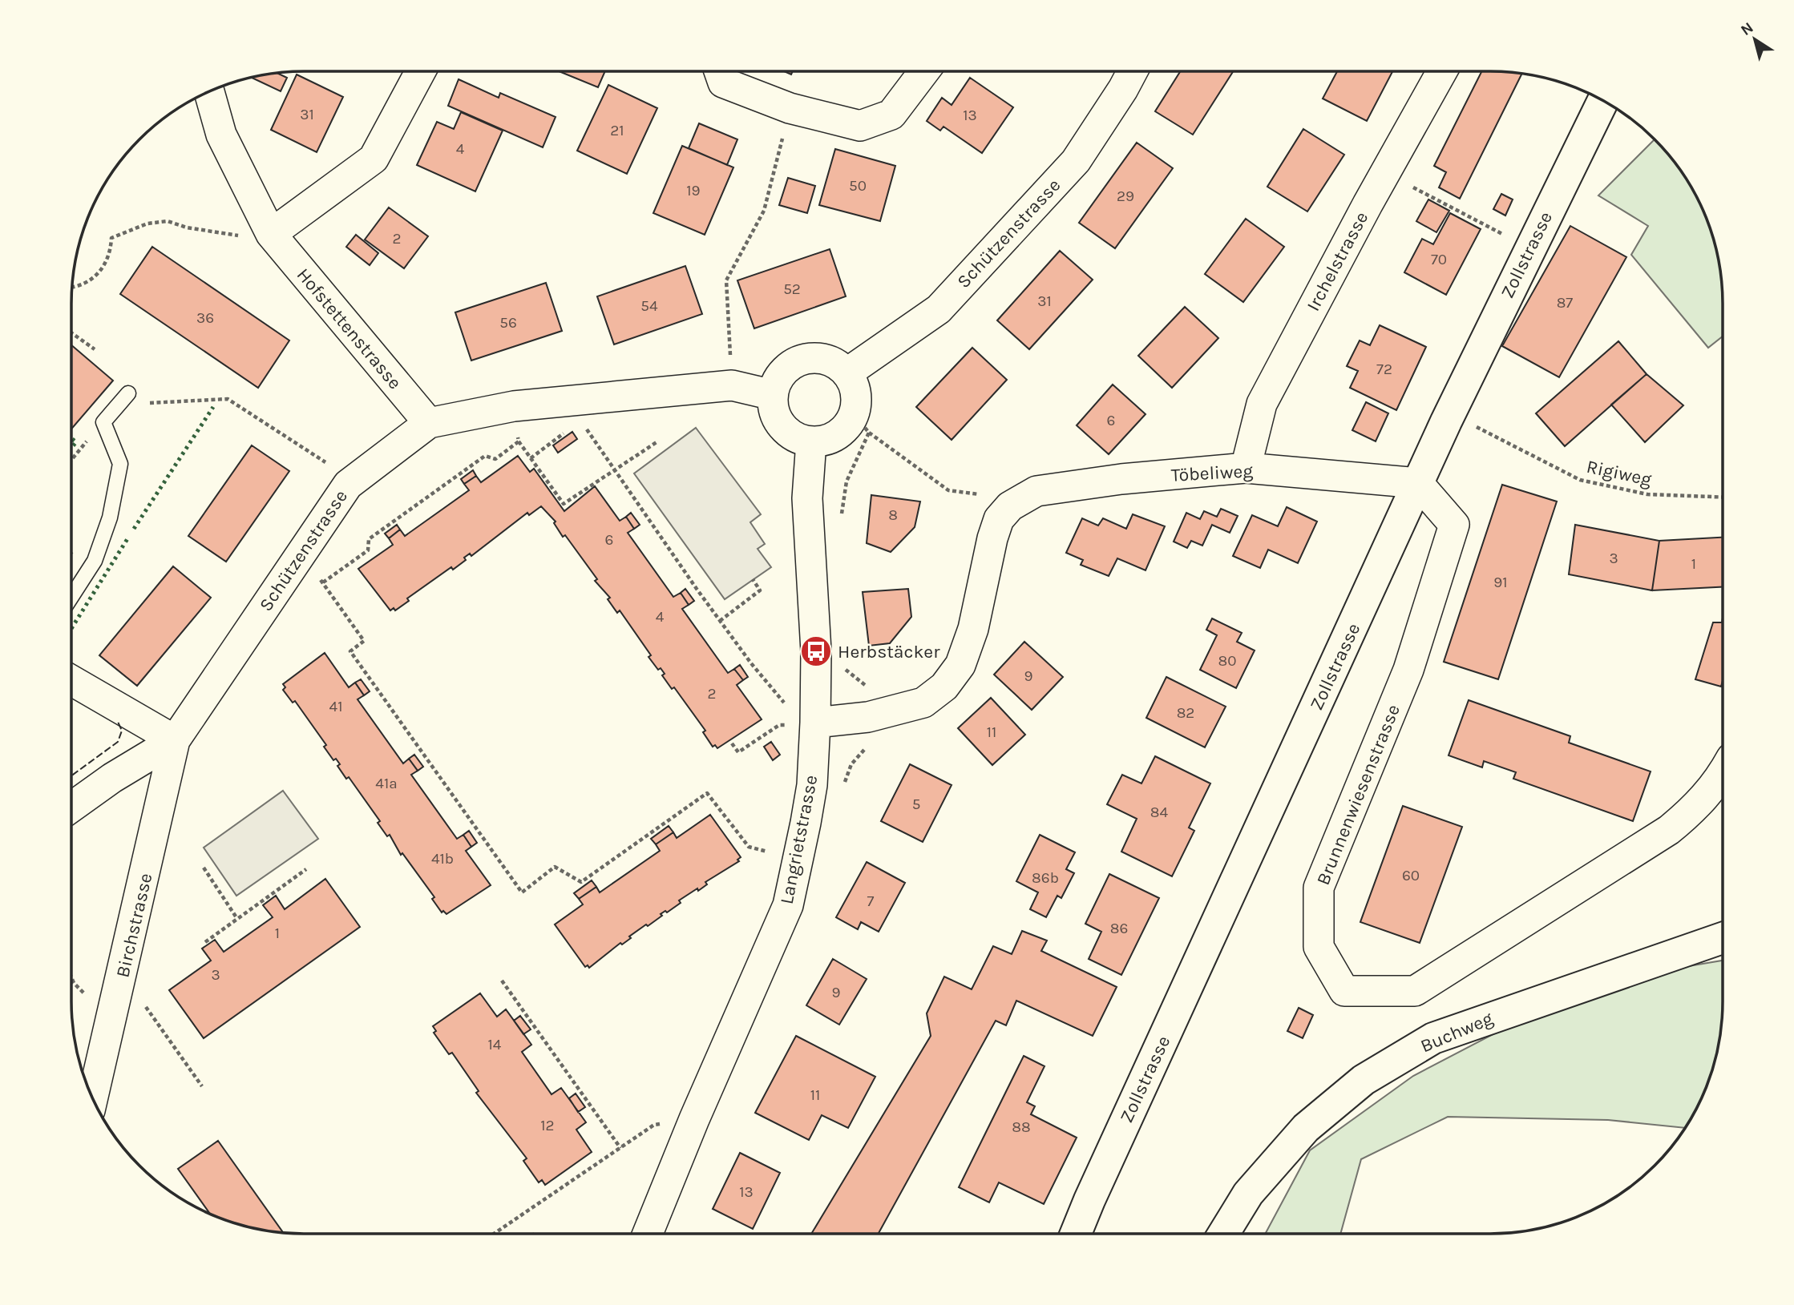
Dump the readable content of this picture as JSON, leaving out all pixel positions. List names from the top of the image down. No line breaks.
{"streets":{"main road":["Zollstrasse","Buchweg"],"street":["Schützenstrasse","Irchelstrasse","Hofstettenstrasse","Töbeliweg","Brunnenwiesenstrasse","Langrietstrasse","Birchstrasse"],"path":["Rigiweg"]},"crossings":[["Schützenstrasse","Hofstettenstrasse"],["Schützenstrasse","Langrietstrasse"],["Schützenstrasse","Birchstrasse"],["Zollstrasse","Töbeliweg"],["Zollstrasse","Rigiweg"],["Zollstrasse","Brunnenwiesenstrasse"],["Irchelstrasse","Töbeliweg"],["Töbeliweg","Brunnenwiesenstrasse"],["Töbeliweg","Langrietstrasse"]],"places":{"bus stop":["Herbstäcker"]},"house_numbers":["31","13","21","4","50","19","29","2","70","52","31","87","54","36","56","72","6","8","6","3","1","91","4","80","9","2","41","82","11","41a","5","84","41b","60","86b","7","86","1","3","9","14","11","12","88","13"],"north":"top left"}
